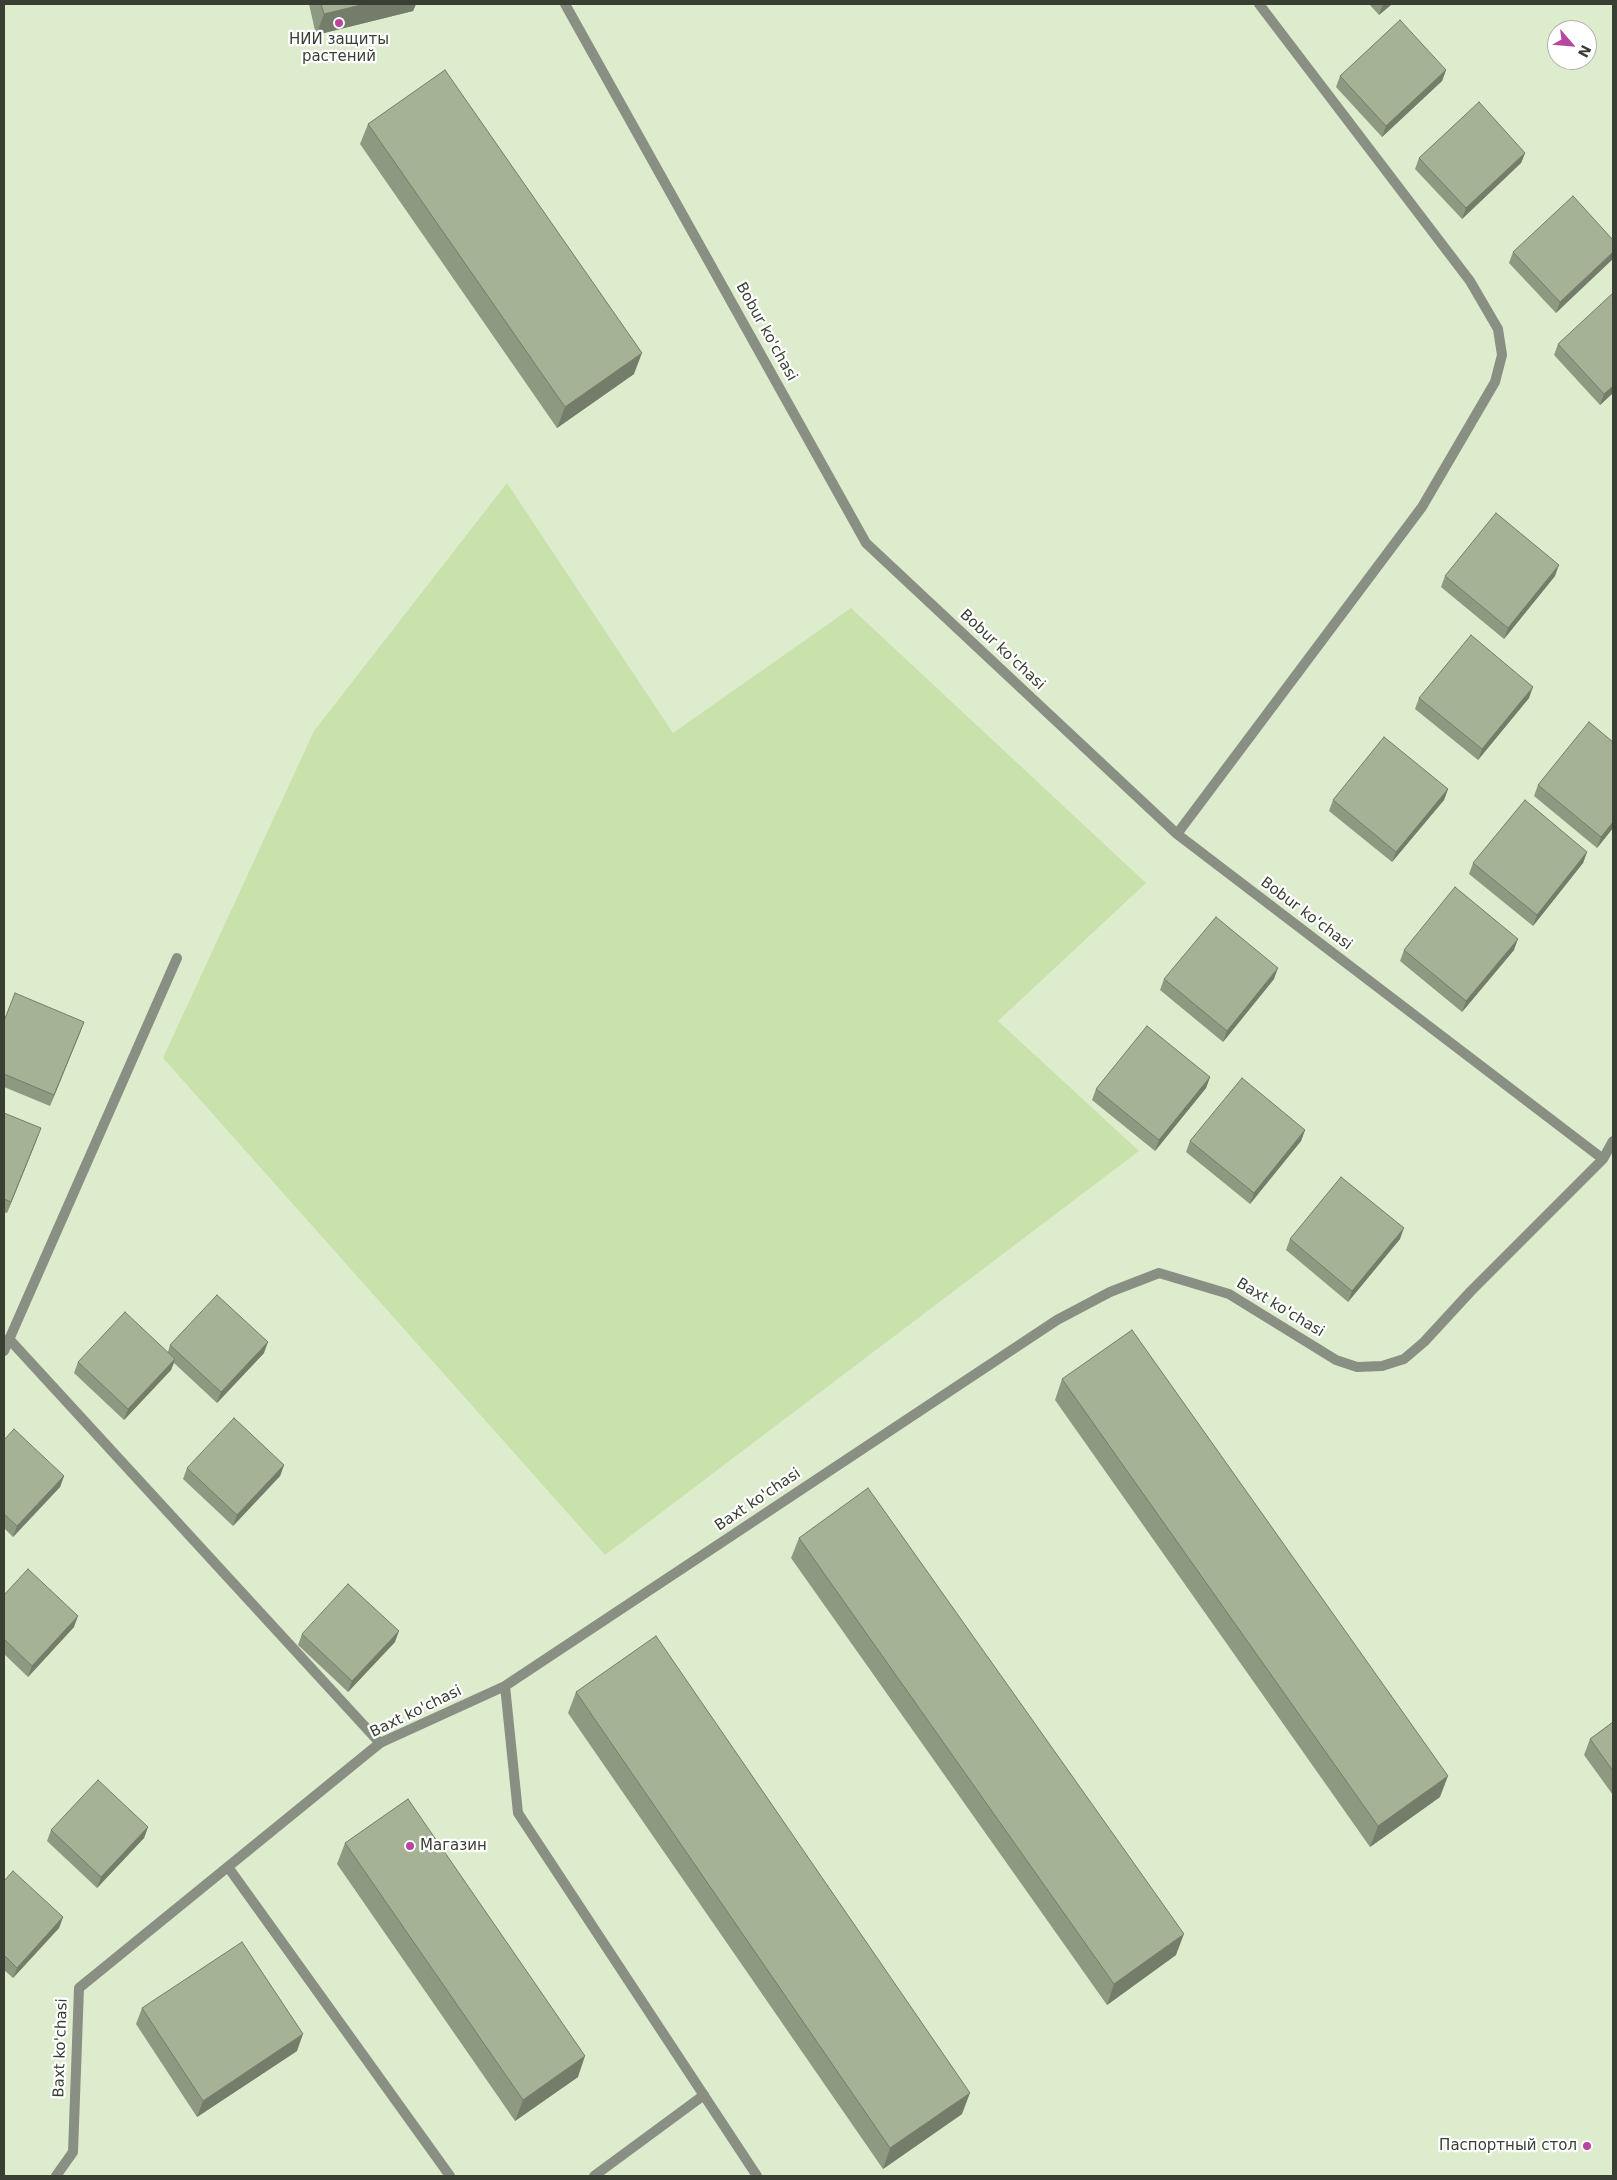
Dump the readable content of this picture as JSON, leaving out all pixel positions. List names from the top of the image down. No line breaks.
{"streets":{"street":["Bobur ko'chasi","Baxt ko'chasi"]},"crossings":[["Bobur ko'chasi","Baxt ko'chasi"]],"places":["НИИ защиты растений","Магазин","Паспортный стол"],"north":"bottom right"}
